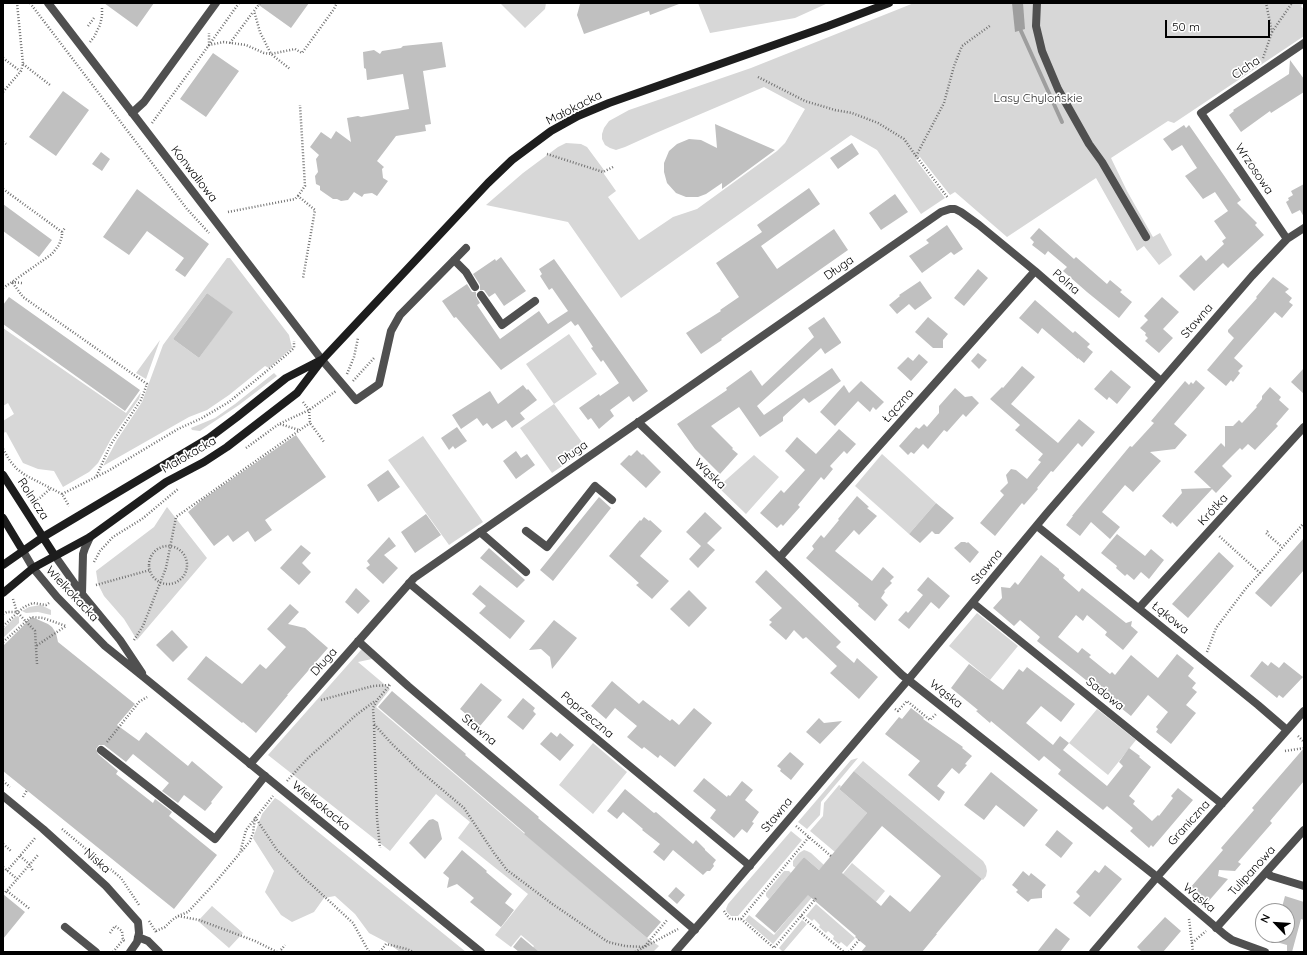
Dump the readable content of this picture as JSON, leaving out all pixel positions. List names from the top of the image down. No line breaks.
{"streets":{"main road":["Małokacka","Rolnicza","Wielkokacka"],"street":["Cicha","Wrzosowa","Konwaliowa","Długa","Polna","Stawna","Łączna","Wąska","Krótka","Łąkowa","Sadowa","Poprzeczna","Graniczna","Niska","Tulipanowa"]},"crossings":[["Cicha","Wrzosowa"],["Małokacka","Konwaliowa"],["Małokacka","Rolnicza"],["Małokacka","Wielkokacka"],["Wrzosowa","Stawna"],["Długa","Polna"],["Długa","Stawna"],["Długa","Wąska"],["Długa","Wielkokacka"],["Długa","Poprzeczna"],["Polna","Stawna"],["Polna","Łączna"],["Stawna","Wąska"],["Stawna","Łąkowa"],["Stawna","Sadowa"],["Stawna","Poprzeczna"],["Łączna","Wąska"],["Wąska","Graniczna"],["Wąska","Tulipanowa"],["Rolnicza","Wielkokacka"],["Krótka","Łąkowa"],["Łąkowa","Graniczna"],["Sadowa","Graniczna"]],"parks":["Lasy Chylońskie"],"scale_bar":"50 m","north":"top left"}
